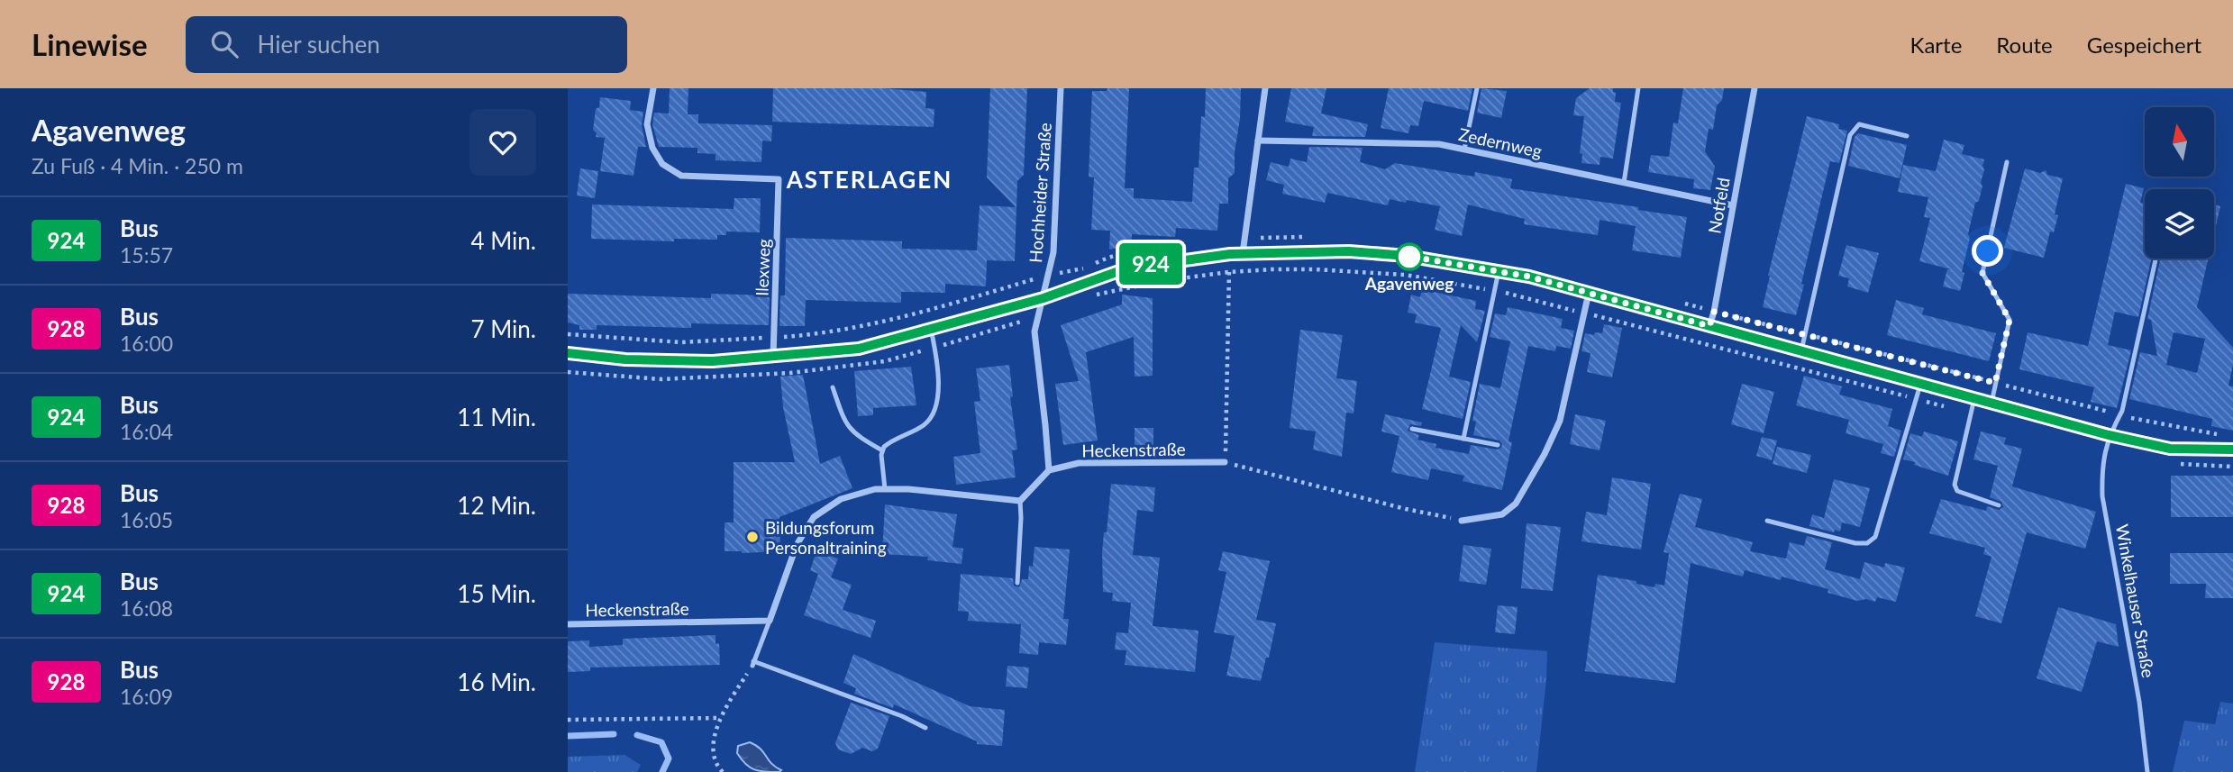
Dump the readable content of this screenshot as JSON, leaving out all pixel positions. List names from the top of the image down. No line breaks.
{"streets":{"street":["Zedernweg","Hochheider Straße","Notfeld","Ilexweg","Heckenstraße"],"lane":["Winkelhauser Straße"]},"crossings":[["Zedernweg","Notfeld"]],"districts":["ASTERLAGEN"],"places":["Agavenweg","Bildungsforum Personaltraining"],"lines":["bus line 924"],"north":"top","page":{"header":"Linewise","search":"Hier suchen","nav":["Karte","Route","Gespeichert"],"heading":["Agavenweg","Zu Fuß · 4 Min. · 250 m"],"on_map":"924","list":[{"mark":"924","name":"Bus","note":"15:57","value":"4 Min."},{"mark":"928","name":"Bus","note":"16:00","value":"7 Min."},{"mark":"924","name":"Bus","note":"16:04","value":"11 Min."},{"mark":"928","name":"Bus","note":"16:05","value":"12 Min."},{"mark":"924","name":"Bus","note":"16:08","value":"15 Min."},{"mark":"928","name":"Bus","note":"16:09","value":"16 Min."}]}}
